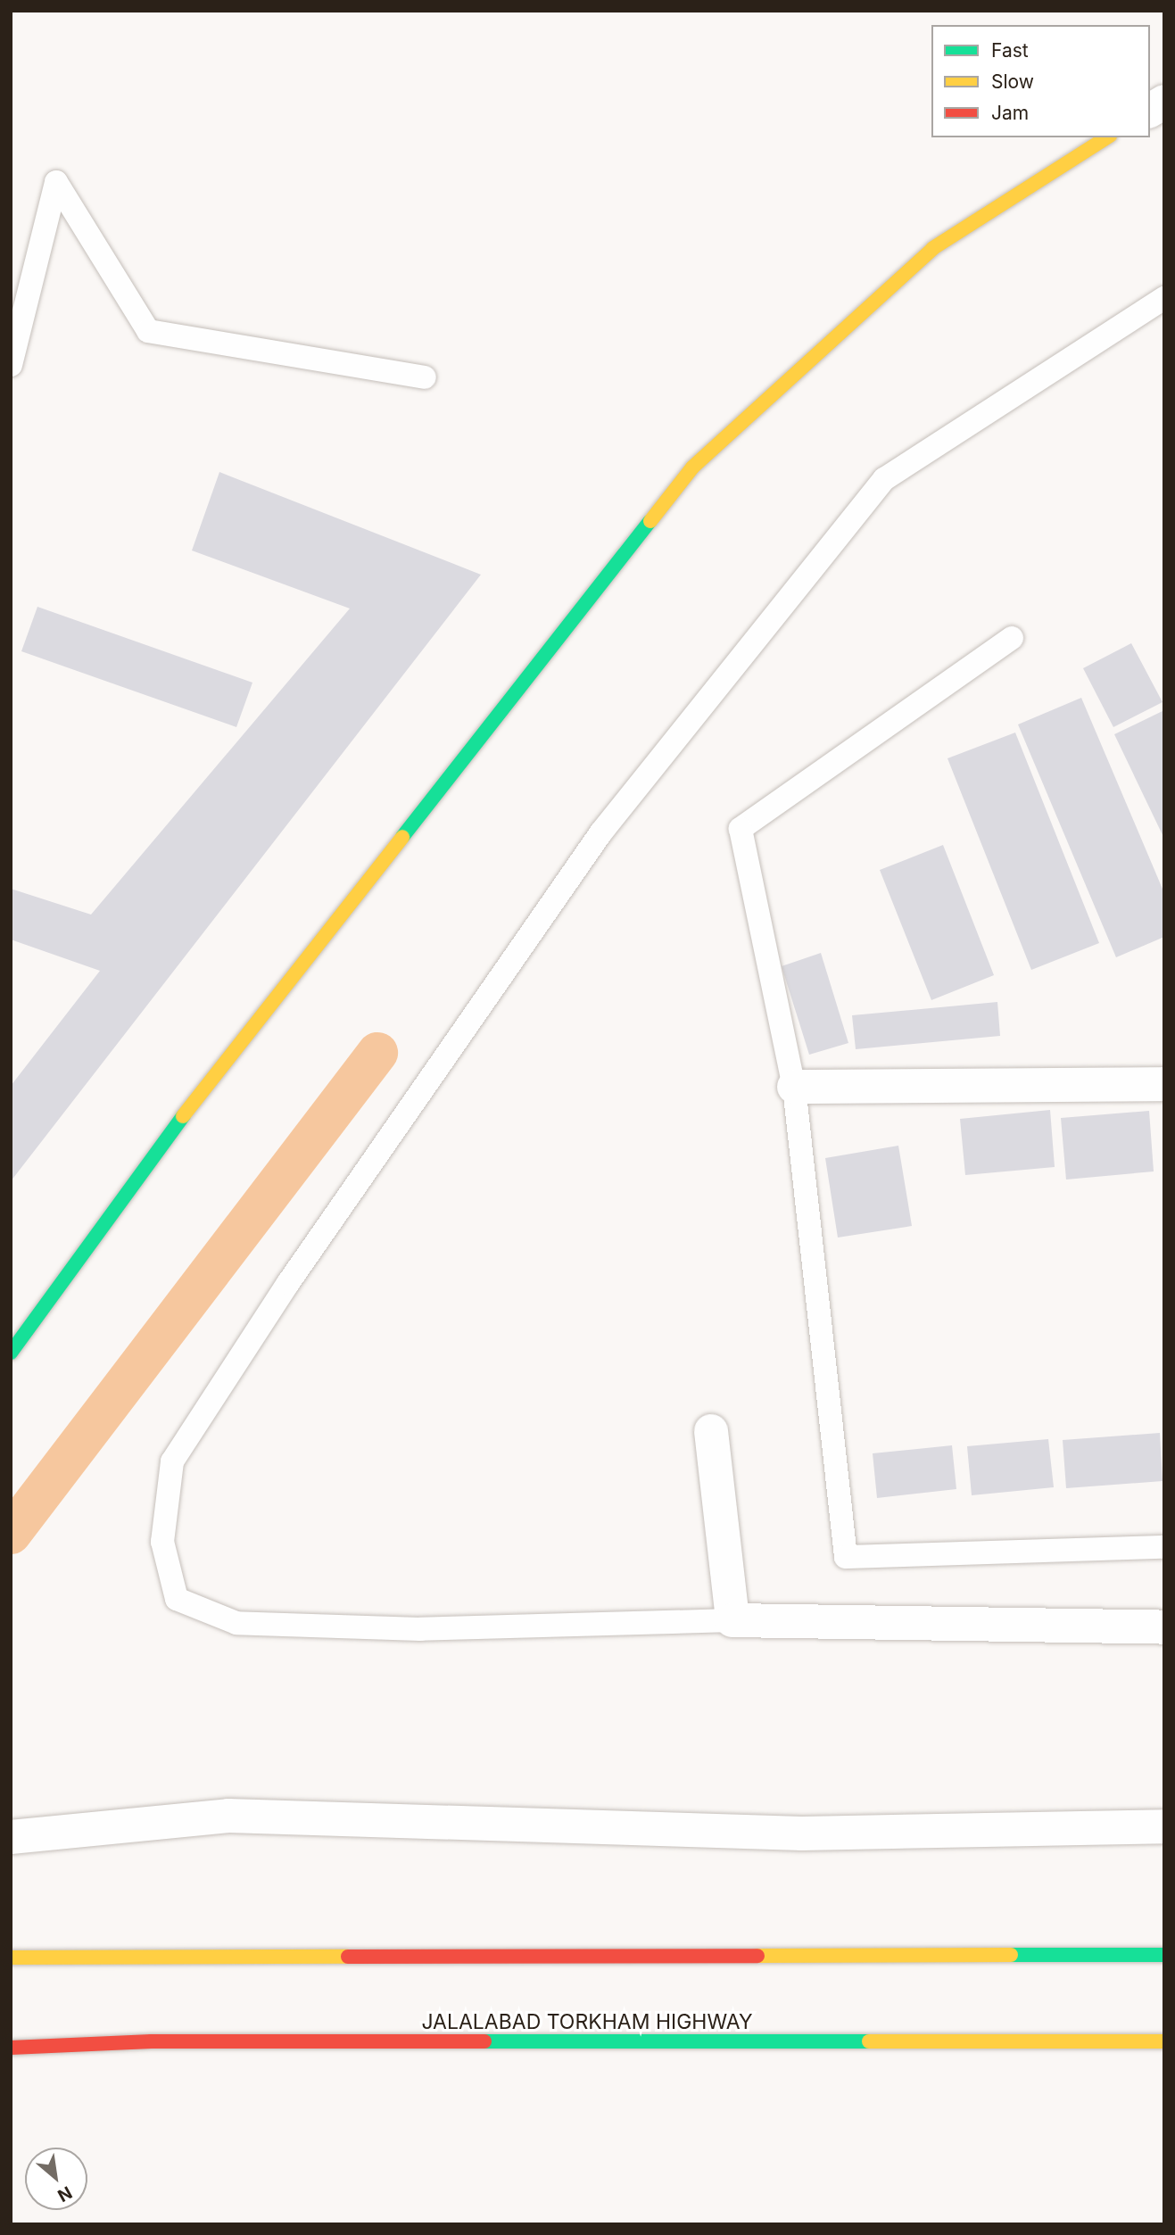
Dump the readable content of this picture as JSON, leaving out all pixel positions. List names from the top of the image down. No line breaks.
{"streets":{"main road":["JALALABAD TORKHAM HIGHWAY"]},"legend":["Fast","Slow","Jam"],"north":"bottom right"}
